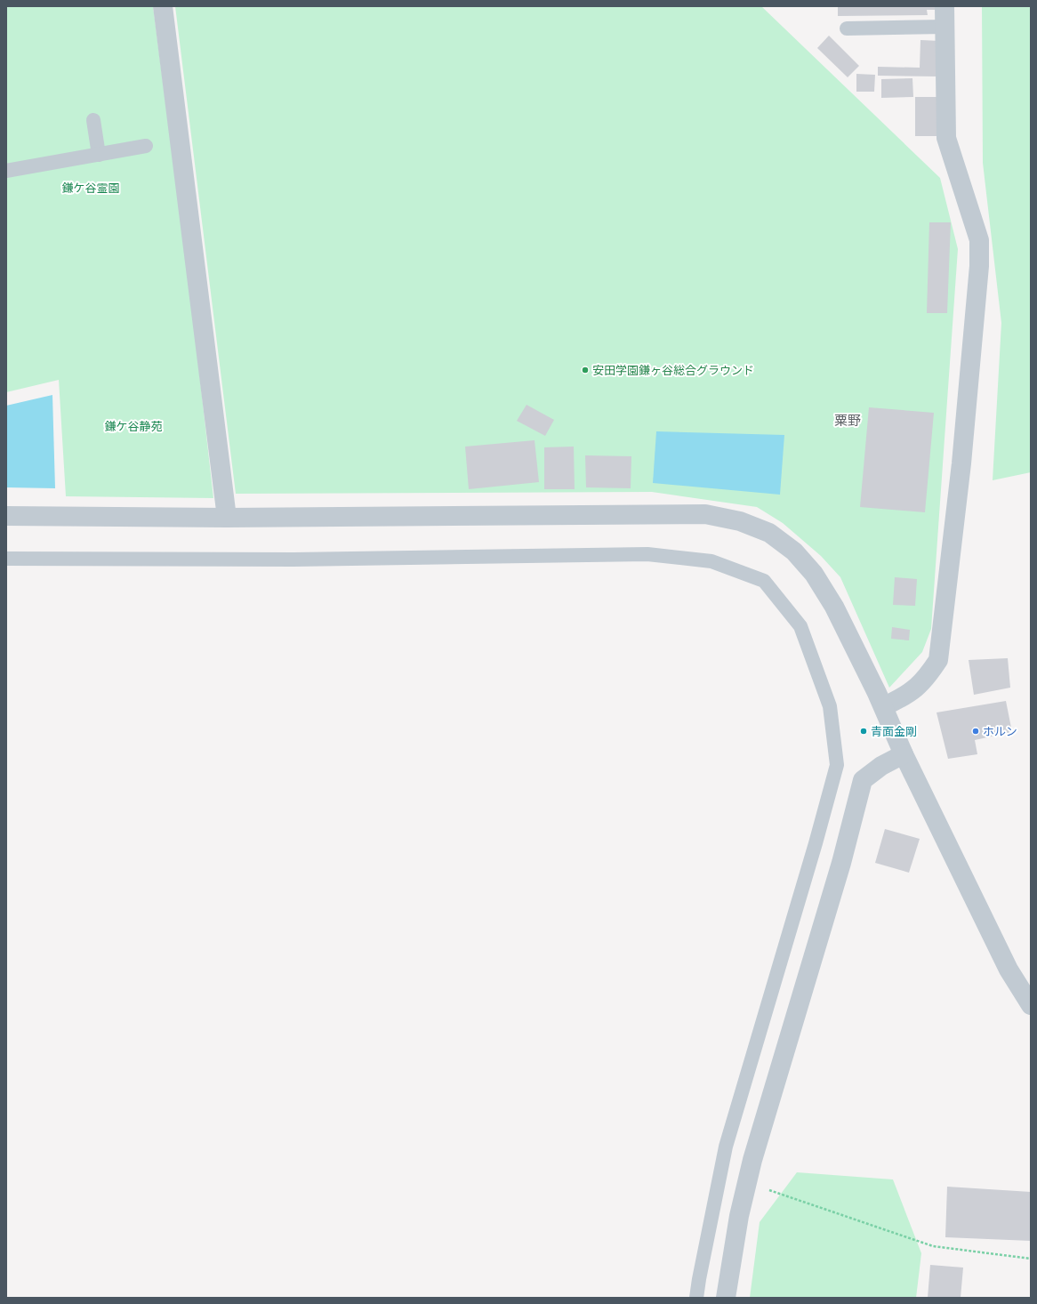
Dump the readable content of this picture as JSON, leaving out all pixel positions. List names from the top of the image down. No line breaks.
{"districts":["粟野"],"parks":["鎌ケ谷霊園","鎌ケ谷静苑"],"places":["安田学園鎌ヶ谷総合グラウンド","青面金剛","ホルン"]}
